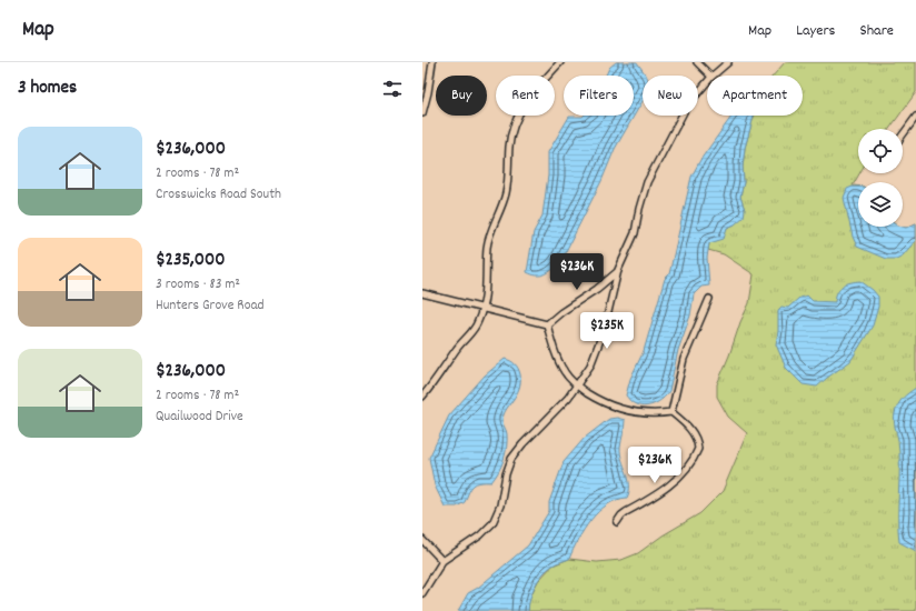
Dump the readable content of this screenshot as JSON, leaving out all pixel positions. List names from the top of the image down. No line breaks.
{"page":{"header":"Map","nav":["Map","Layers","Share"],"heading":"3 homes","chip":["Buy","Rent","Filters","New","Apartment"],"list":[{"name":"$236,000","note":"2 rooms · 78 m² · Crosswicks Road South"},{"name":"$235,000","note":"3 rooms · 83 m² · Hunters Grove Road"},{"name":"$236,000","note":"2 rooms · 78 m² · Quailwood Drive"}],"price":["$236K","$235K","$236K"]}}
